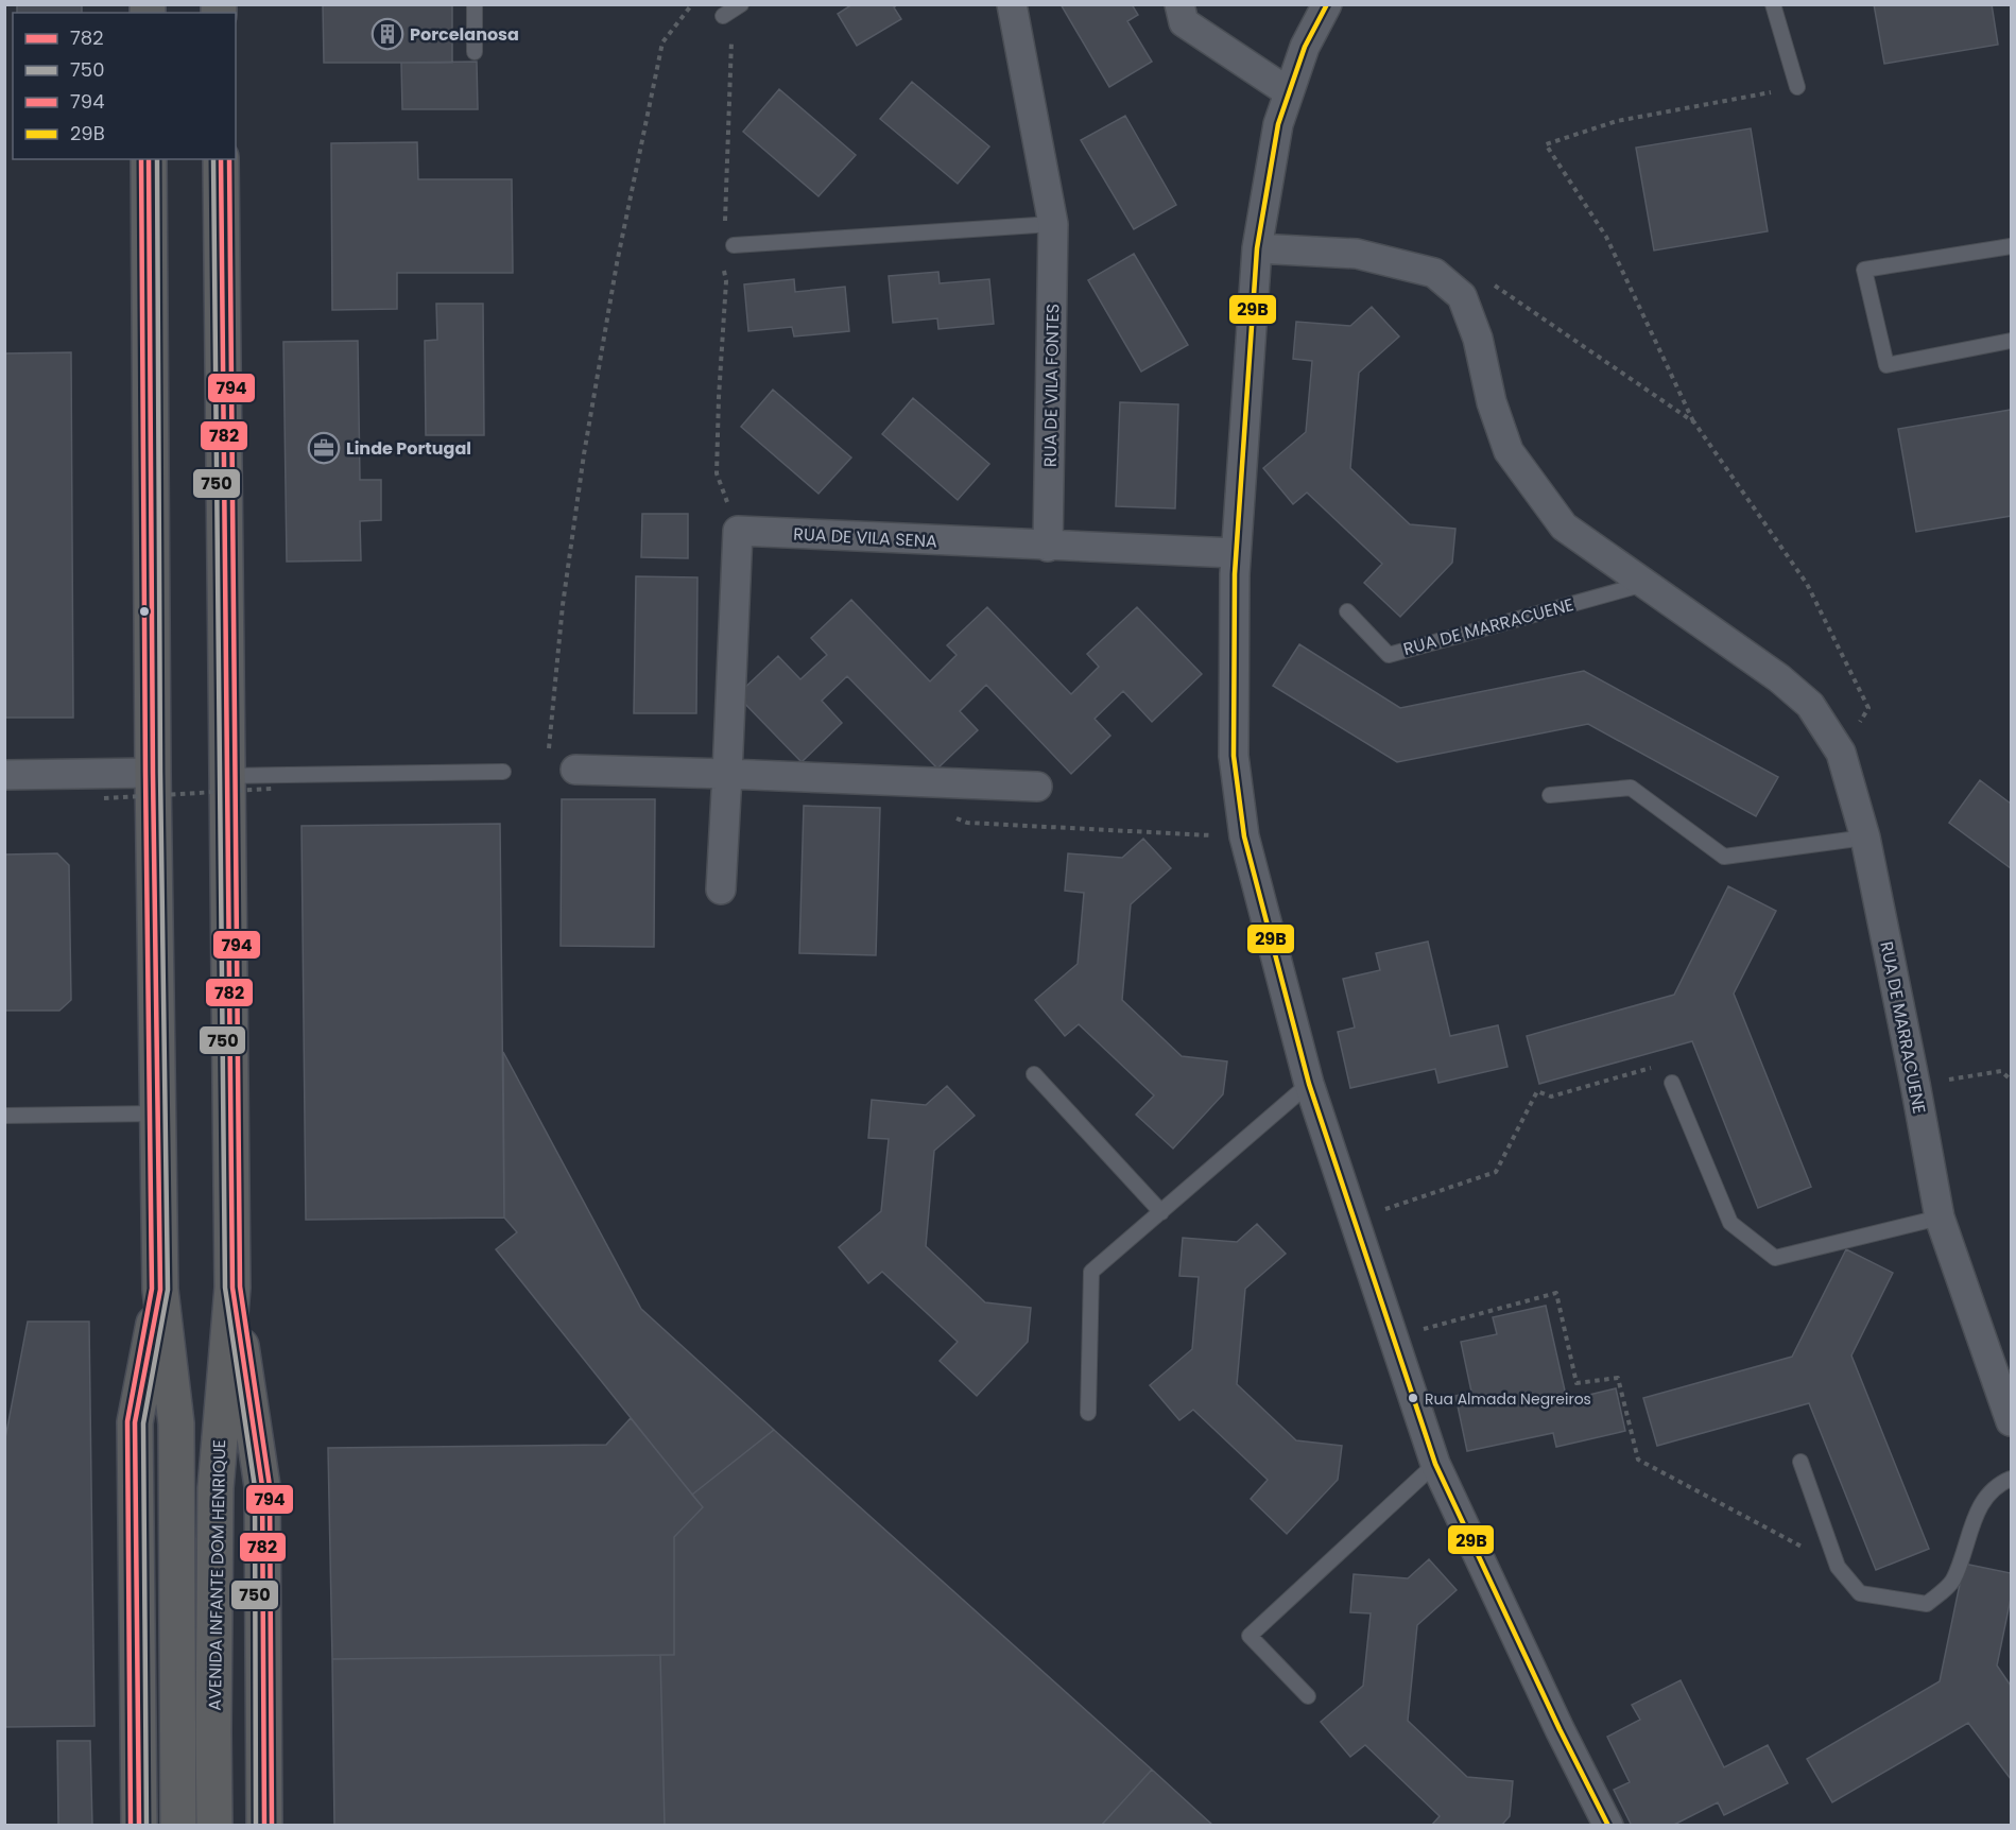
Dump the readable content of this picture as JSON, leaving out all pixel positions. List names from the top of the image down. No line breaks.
{"streets":{"highway":["AVENIDA INFANTE DOM HENRIQUE"],"street":["RUA DE VILA FONTES","RUA DE VILA SENA","RUA DE MARRACUENE"]},"crossings":[["RUA DE VILA FONTES","RUA DE VILA SENA"]],"places":{"building":["Porcelanosa"],"office":["Linde Portugal"],"other":["Rua Almada Negreiros"]},"lines":["transit line 29B","transit line 782","transit line 750","transit line 794"],"legend":["782","750","794","29B"]}
